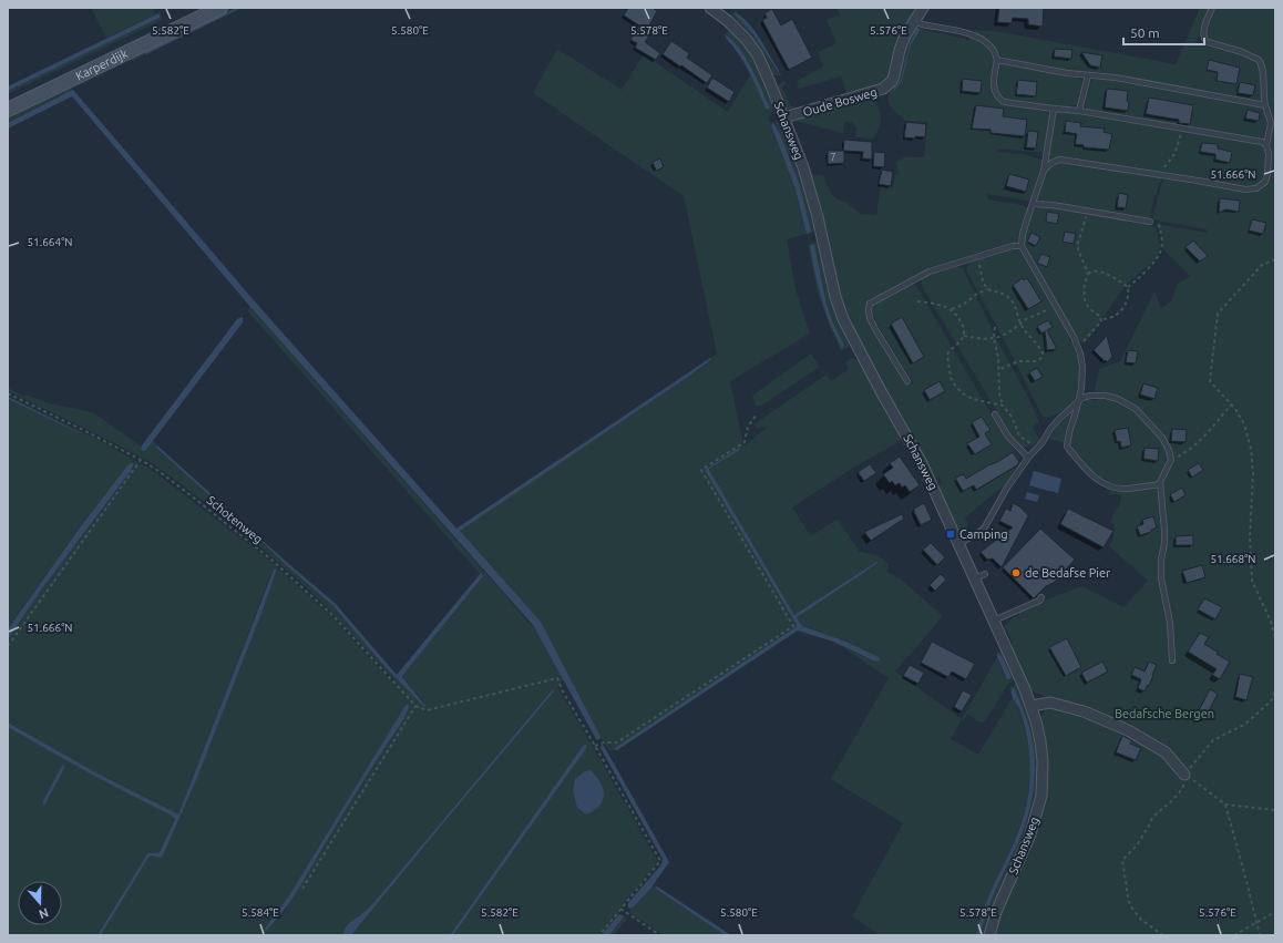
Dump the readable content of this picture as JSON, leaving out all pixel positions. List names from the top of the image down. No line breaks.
{"streets":{"street":["Karperdijk","Oude Bosweg","Schansweg"],"path":["Schotenweg"]},"crossings":[["Oude Bosweg","Schansweg"]],"parks":["Bedafsche Bergen"],"places":{"transit":["Camping"],"other":["de Bedafse Pier"]},"house_numbers":["7"],"scale_bar":"50 m","north":"bottom","coordinates":["5.582°E","5.580°E","5.578°E","5.576°E","51.666°N","51.664°N","51.668°N","5.584°E"]}
